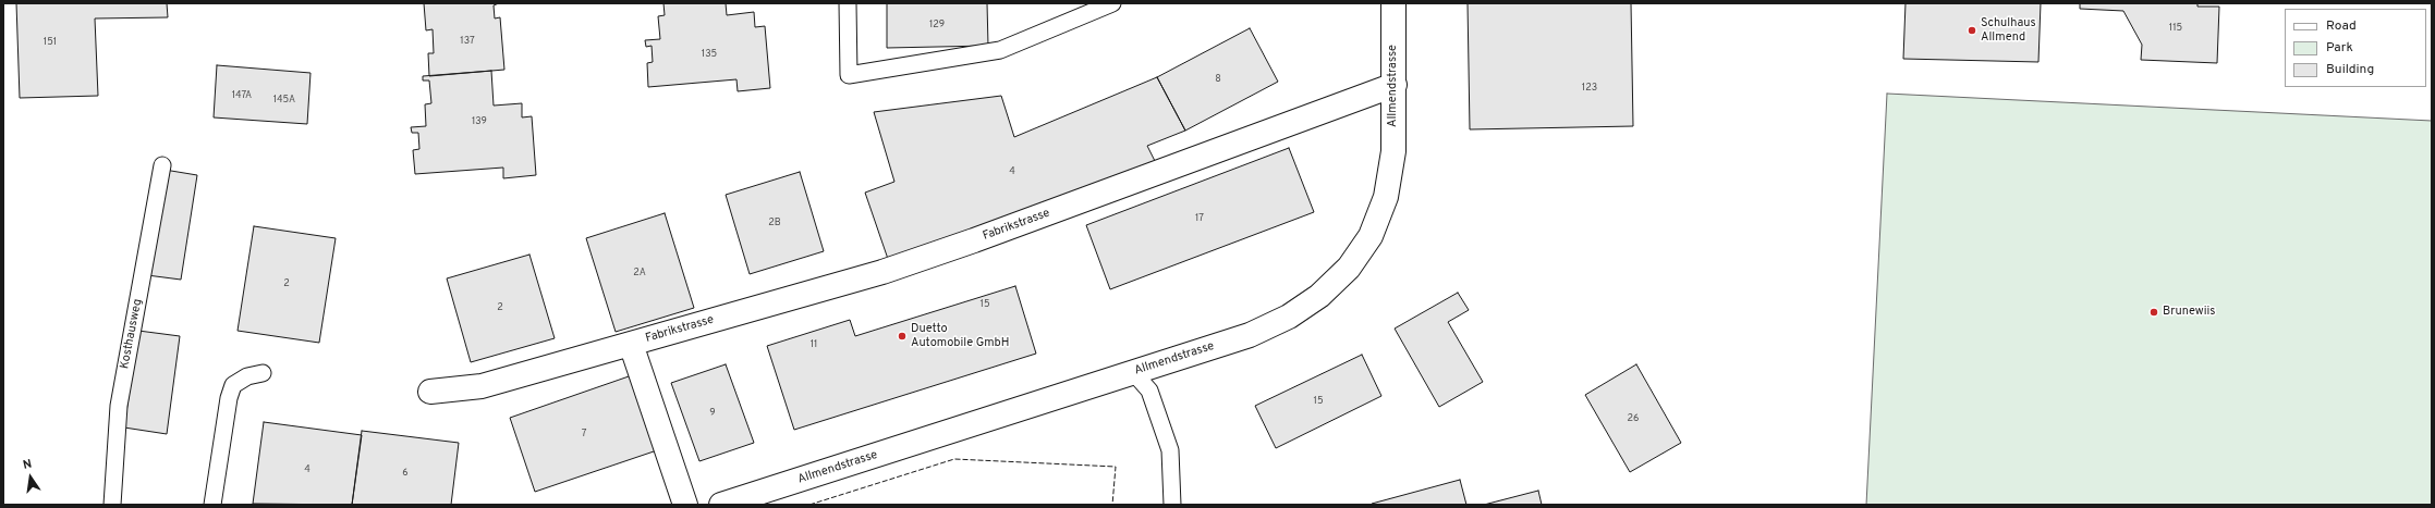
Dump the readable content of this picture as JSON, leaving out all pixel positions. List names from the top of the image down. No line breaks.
{"streets":{"street":["Allmendstrasse","Fabrikstrasse"],"lane":["Kosthausweg"]},"crossings":[["Allmendstrasse","Fabrikstrasse"]],"places":["Schulhaus Allmend","Brunewiis","Duetto Automobile GmbH"],"house_numbers":["129","115","137","151","135","8","123","147A","145A","139","4","17","2B","2A","2","15","2","11","15","9","26","7","4","6"],"legend":["Road","Park","Building"],"north":"top"}
